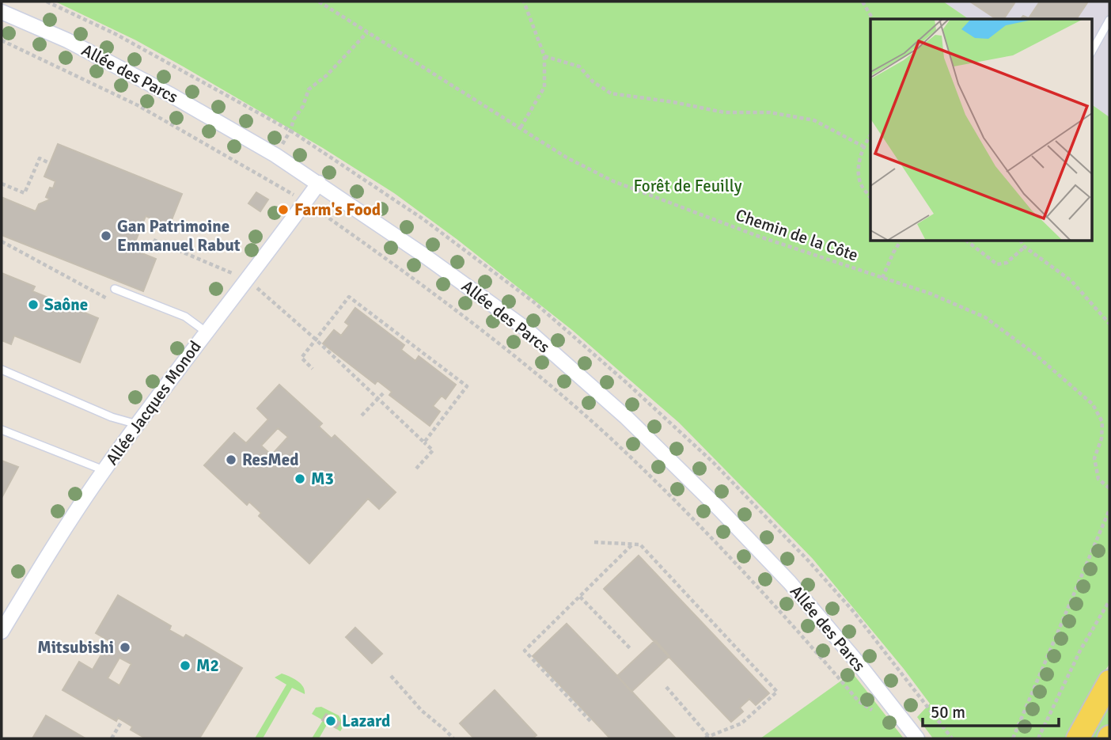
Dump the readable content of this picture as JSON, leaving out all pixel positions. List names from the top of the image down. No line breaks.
{"streets":{"street":["Allée des Parcs","Allée Jacques Monod"],"path":["Chemin de la Côte"]},"crossings":[["Allée des Parcs","Allée Jacques Monod"]],"parks":["Forêt de Feuilly"],"places":["Farm's Food","Gan Patrimoine Emmanuel Rabut","Saône","ResMed","M3","Mitsubishi","M2","Lazard"],"scale_bar":"50 m"}
